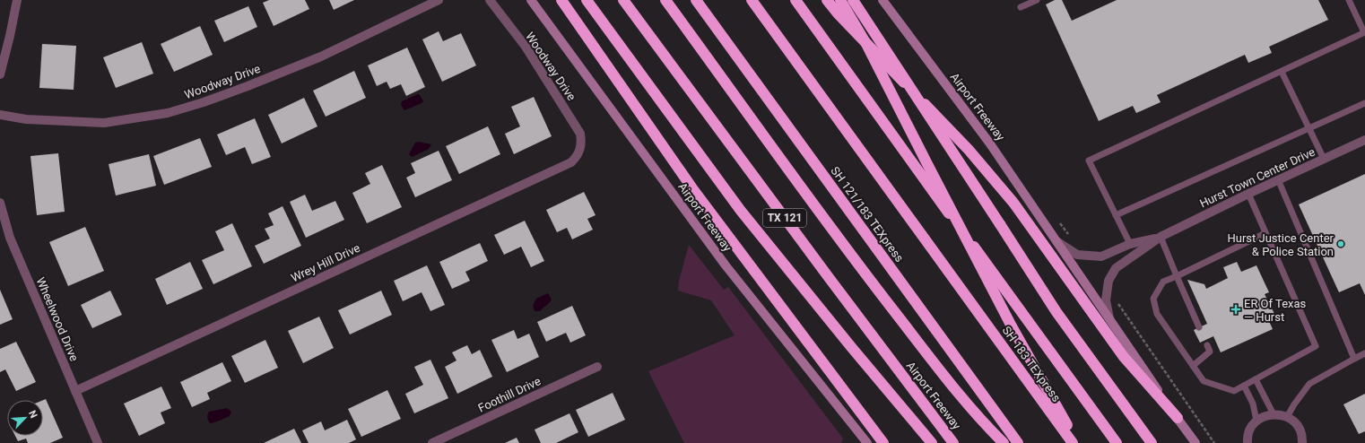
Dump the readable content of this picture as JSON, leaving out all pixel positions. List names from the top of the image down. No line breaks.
{"streets":{"highway":["Airport Freeway","SH 121/183 TEXpress","TX 121","SH 183 TEXpress"],"street":["Woodway Drive","Hurst Town Center Drive","Wrey Hill Drive","Wheelwood Drive","Foothill Drive"]},"crossings":[["Woodway Drive","Wrey Hill Drive"],["Airport Freeway","Hurst Town Center Drive"],["Wrey Hill Drive","Wheelwood Drive"]],"places":{"other":["Hurst Justice Center & Police Station"],"health":["ER Of Texas — Hurst"]},"north":"top right"}
